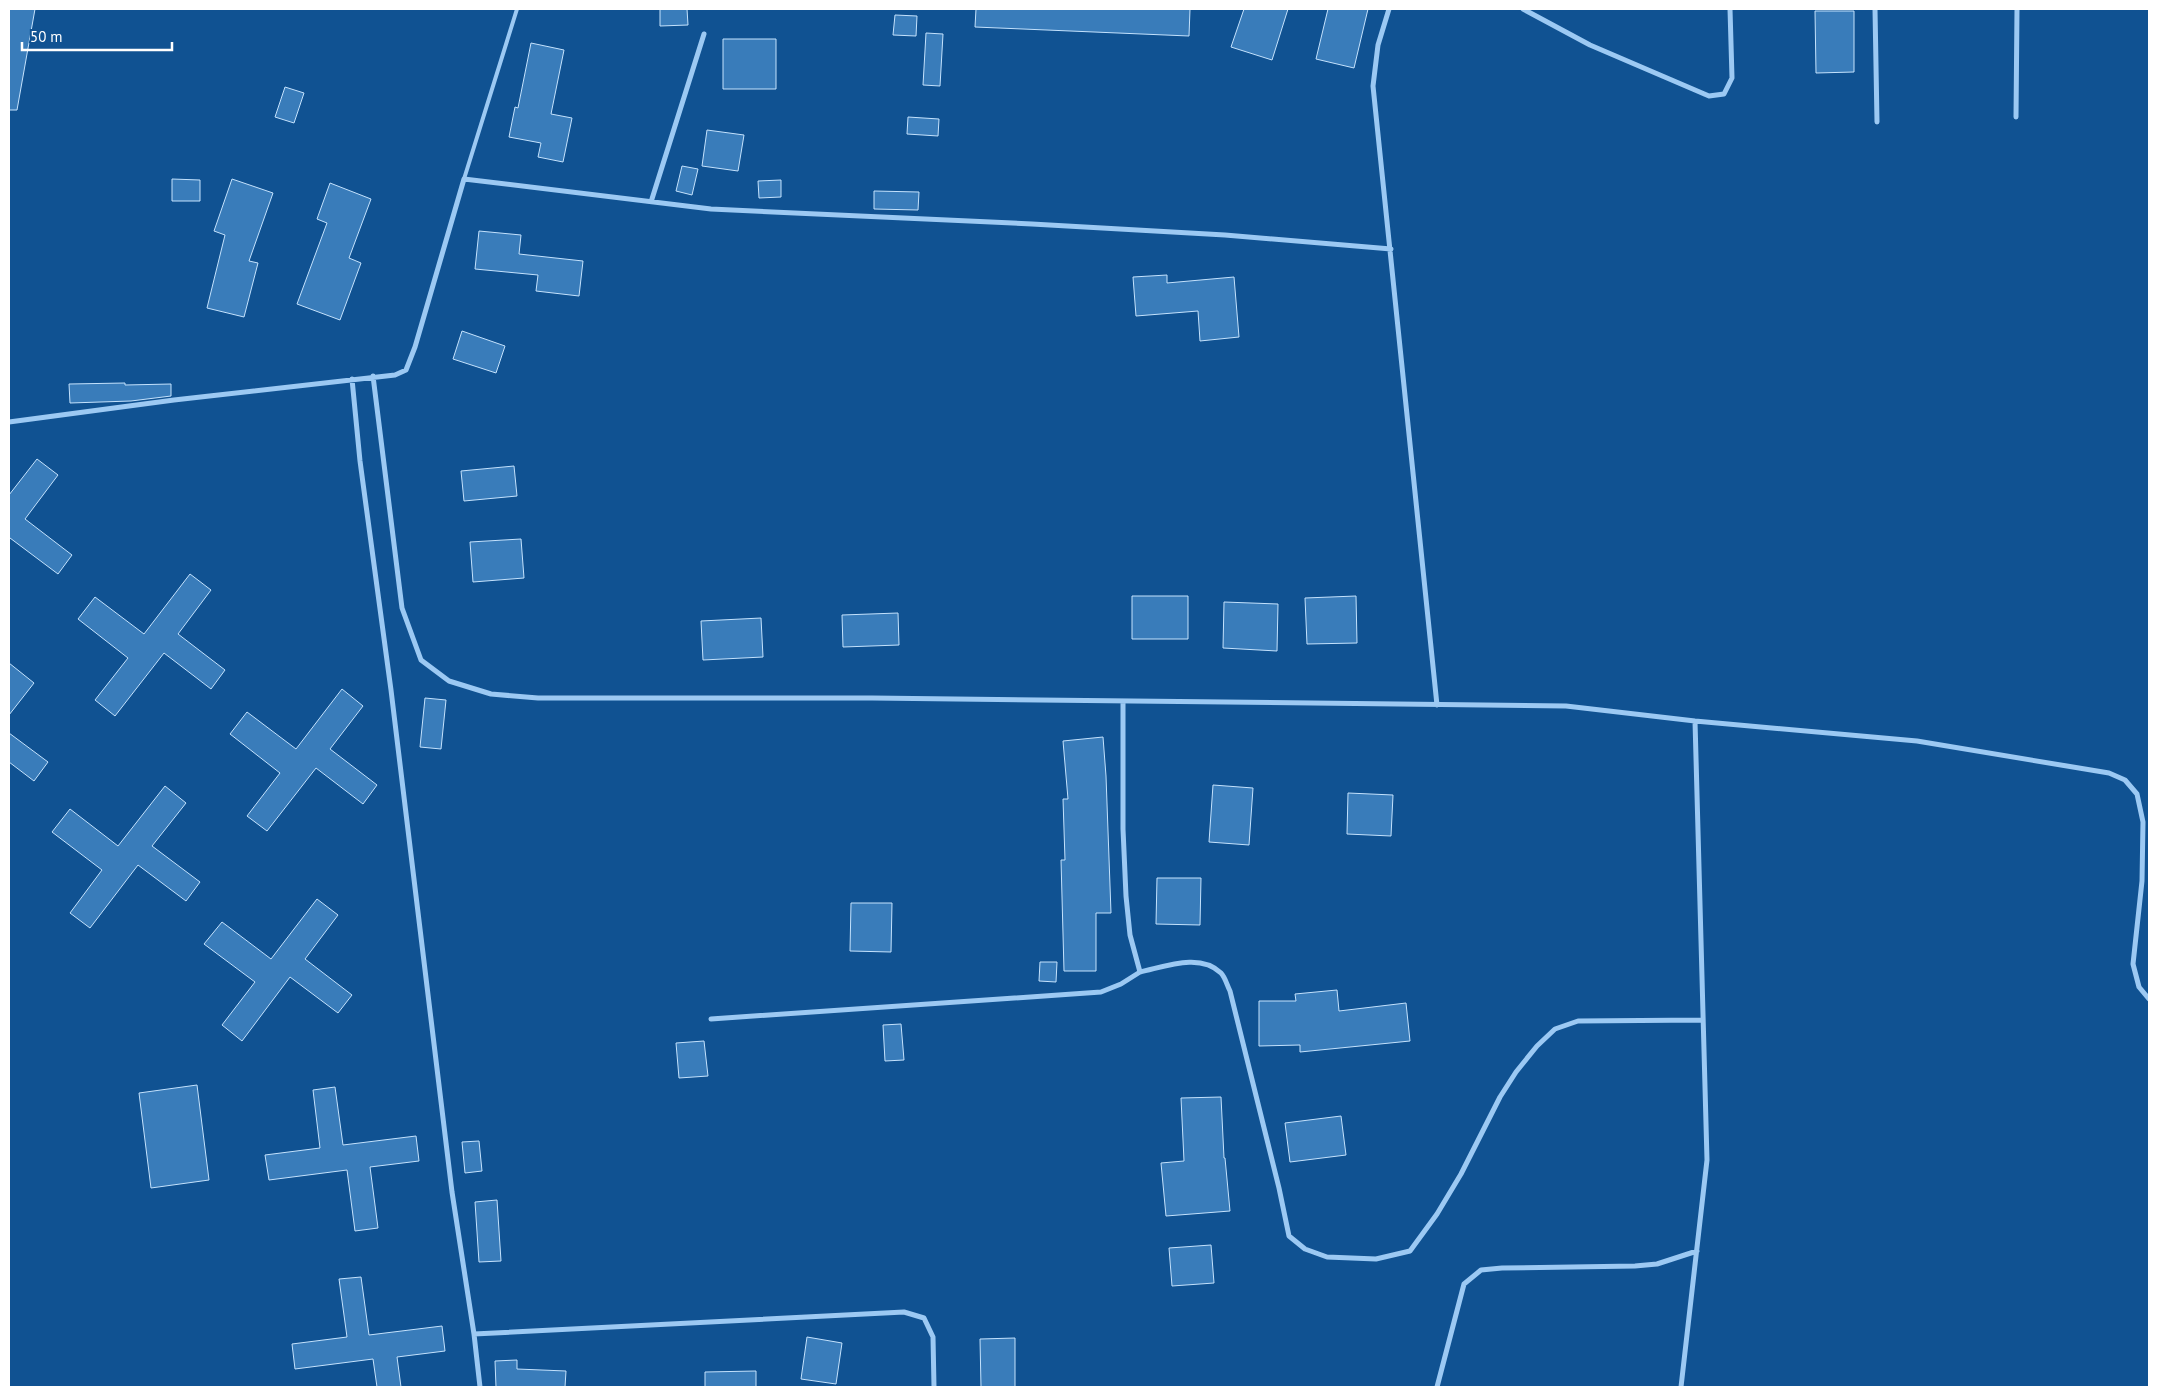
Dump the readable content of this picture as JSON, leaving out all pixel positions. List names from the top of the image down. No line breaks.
{"scale_bar":"50 m"}
